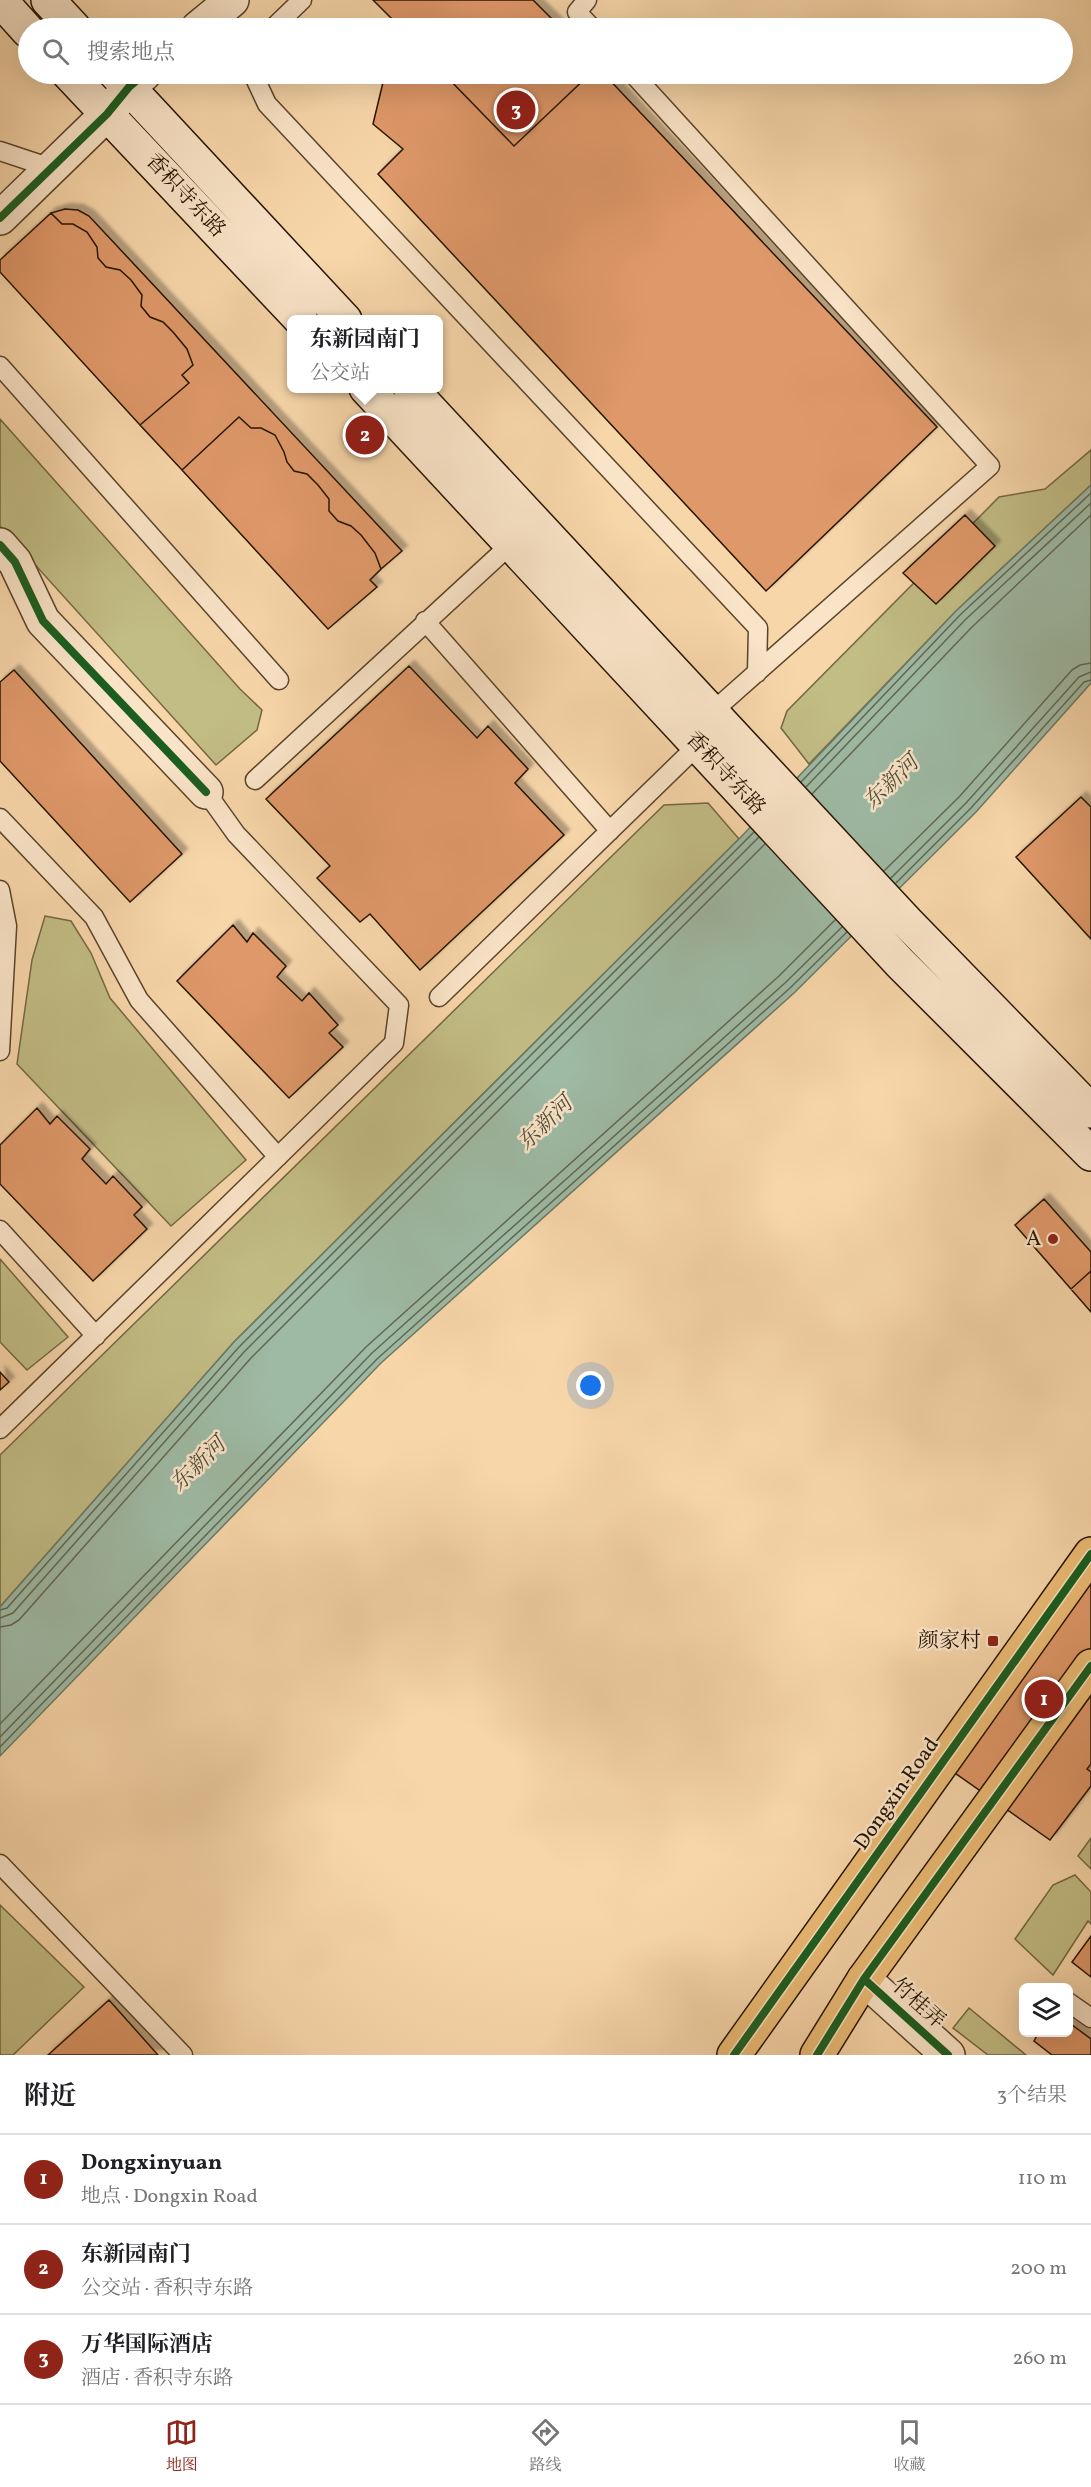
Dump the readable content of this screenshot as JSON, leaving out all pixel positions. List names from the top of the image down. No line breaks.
{"streets":{"main road":["香积寺东路","Dongxin Road","竹桂弄"]},"water":["东新河"],"places":{"other":["A"],"transit":["颜家村"]},"page":{"search":"搜索地点","pins":["3","2","1"],"popup":["东新园南门","公交站"],"heading":["附近","3个结果"],"list":[{"mark":"1","name":"Dongxinyuan","note":"地点 · Dongxin Road","value":"110 m"},{"mark":"2","name":"东新园南门","note":"公交站 · 香积寺东路","value":"200 m"},{"mark":"3","name":"万华国际酒店","note":"酒店 · 香积寺东路","value":"260 m"}],"nav":["地图","路线","收藏"]}}
